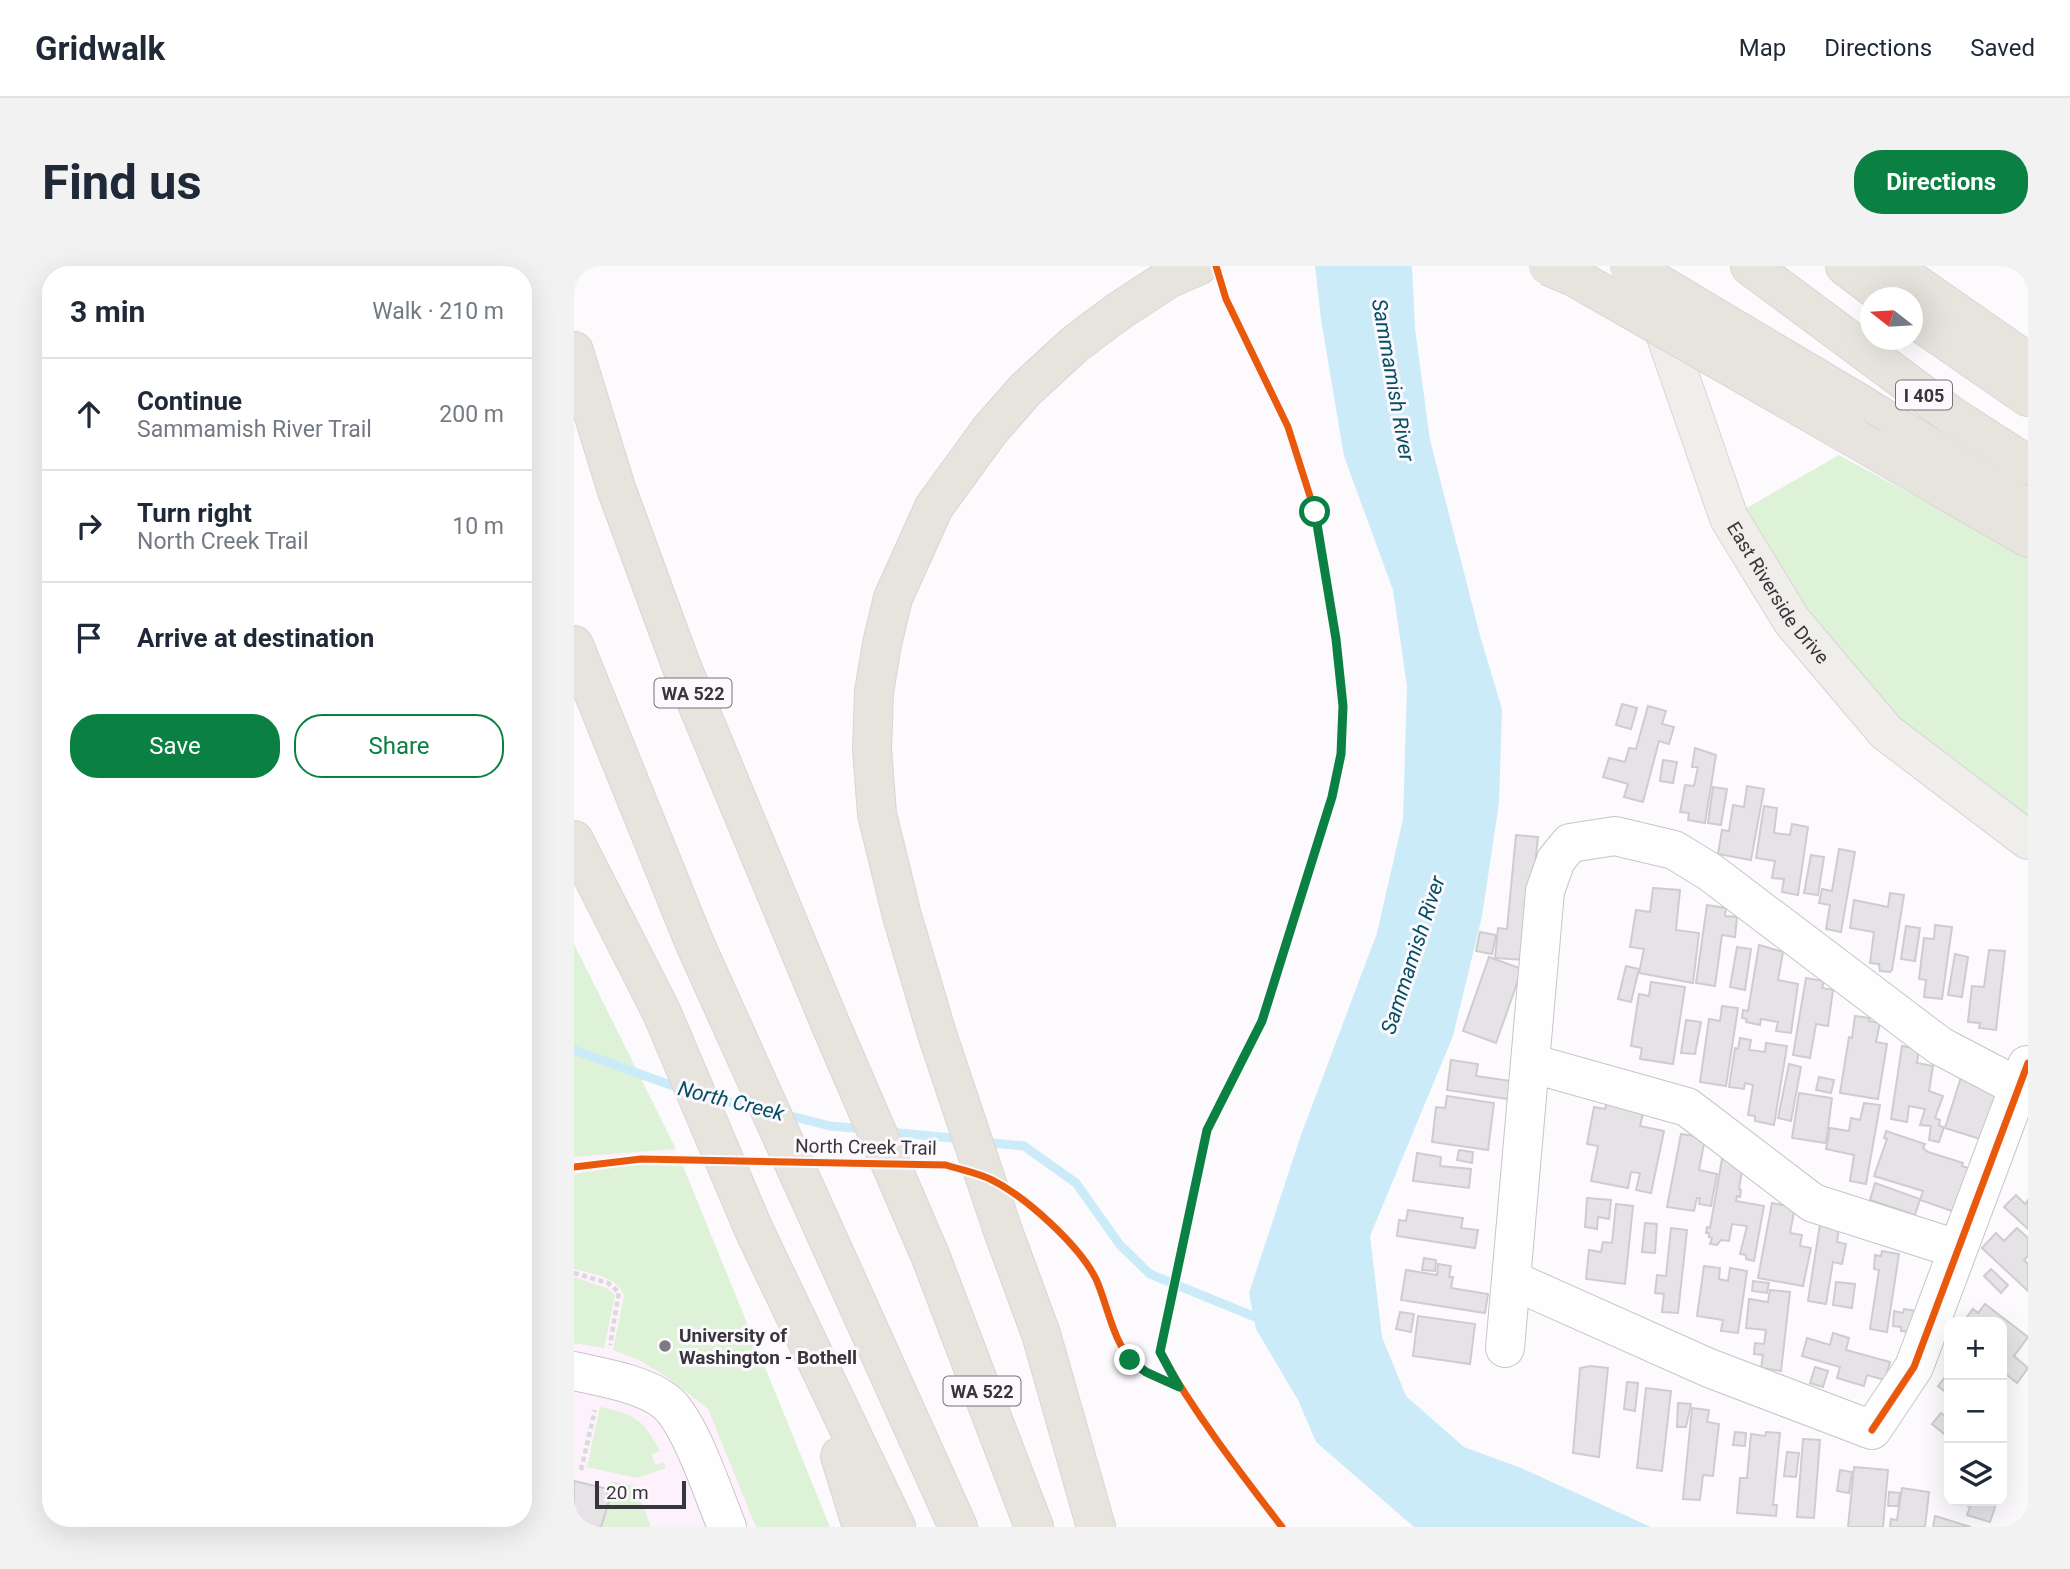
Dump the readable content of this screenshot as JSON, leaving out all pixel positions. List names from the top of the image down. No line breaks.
{"streets":{"highway":["I 405","WA 522"],"main road":["East Riverside Drive"],"cycle path":["North Creek Trail"]},"water":["Sammamish River","North Creek"],"places":["University of Washington - Bothell"],"scale_bar":"20 m","north":"left","page":{"header":"Gridwalk","nav":["Map","Directions","Saved"],"buttons":["Directions",["Save","Share"]],"title":"Find us","heading":["3 min","Walk · 210 m"],"list":[["Continue","Sammamish River Trail","200 m"],["Turn right","North Creek Trail","10 m"],"Arrive at destination"],"map_buttons":["+","−"],"scale":"20 m"}}
